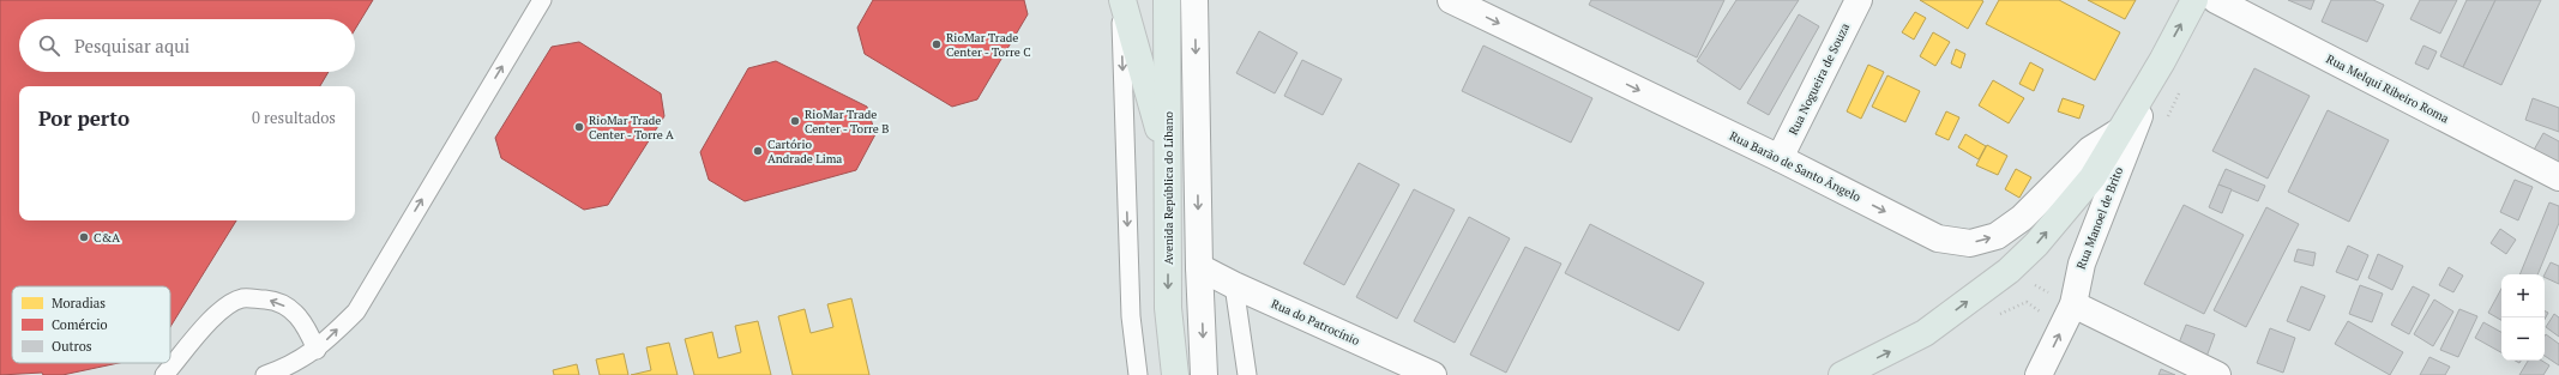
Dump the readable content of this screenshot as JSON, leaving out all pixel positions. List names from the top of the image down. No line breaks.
{"streets":{"main road":["Avenida República do Líbano","Rua Manoel de Brito"],"street":["Rua Nogueira de Souza","Rua Melqui Ribeiro Roma","Rua Barão de Santo Ângelo","Rua do Patrocínio"]},"crossings":[["Rua Nogueira de Souza","Rua Barão de Santo Ângelo"],["Rua Barão de Santo Ângelo","Rua Manoel de Brito"]],"one_way":["Rua Barão de Santo Ângelo","Avenida República do Líbano","Rua Manoel de Brito"],"places":["RioMar Trade Center - Torre C","RioMar Trade Center - Torre B","RioMar Trade Center - Torre A","Cartório Andrade Lima","C&A"],"legend":["Moradias","Comércio","Outros"],"page":{"search":"Pesquisar aqui","heading":["Por perto","0 resultados"],"map_buttons":["+","−"]}}
